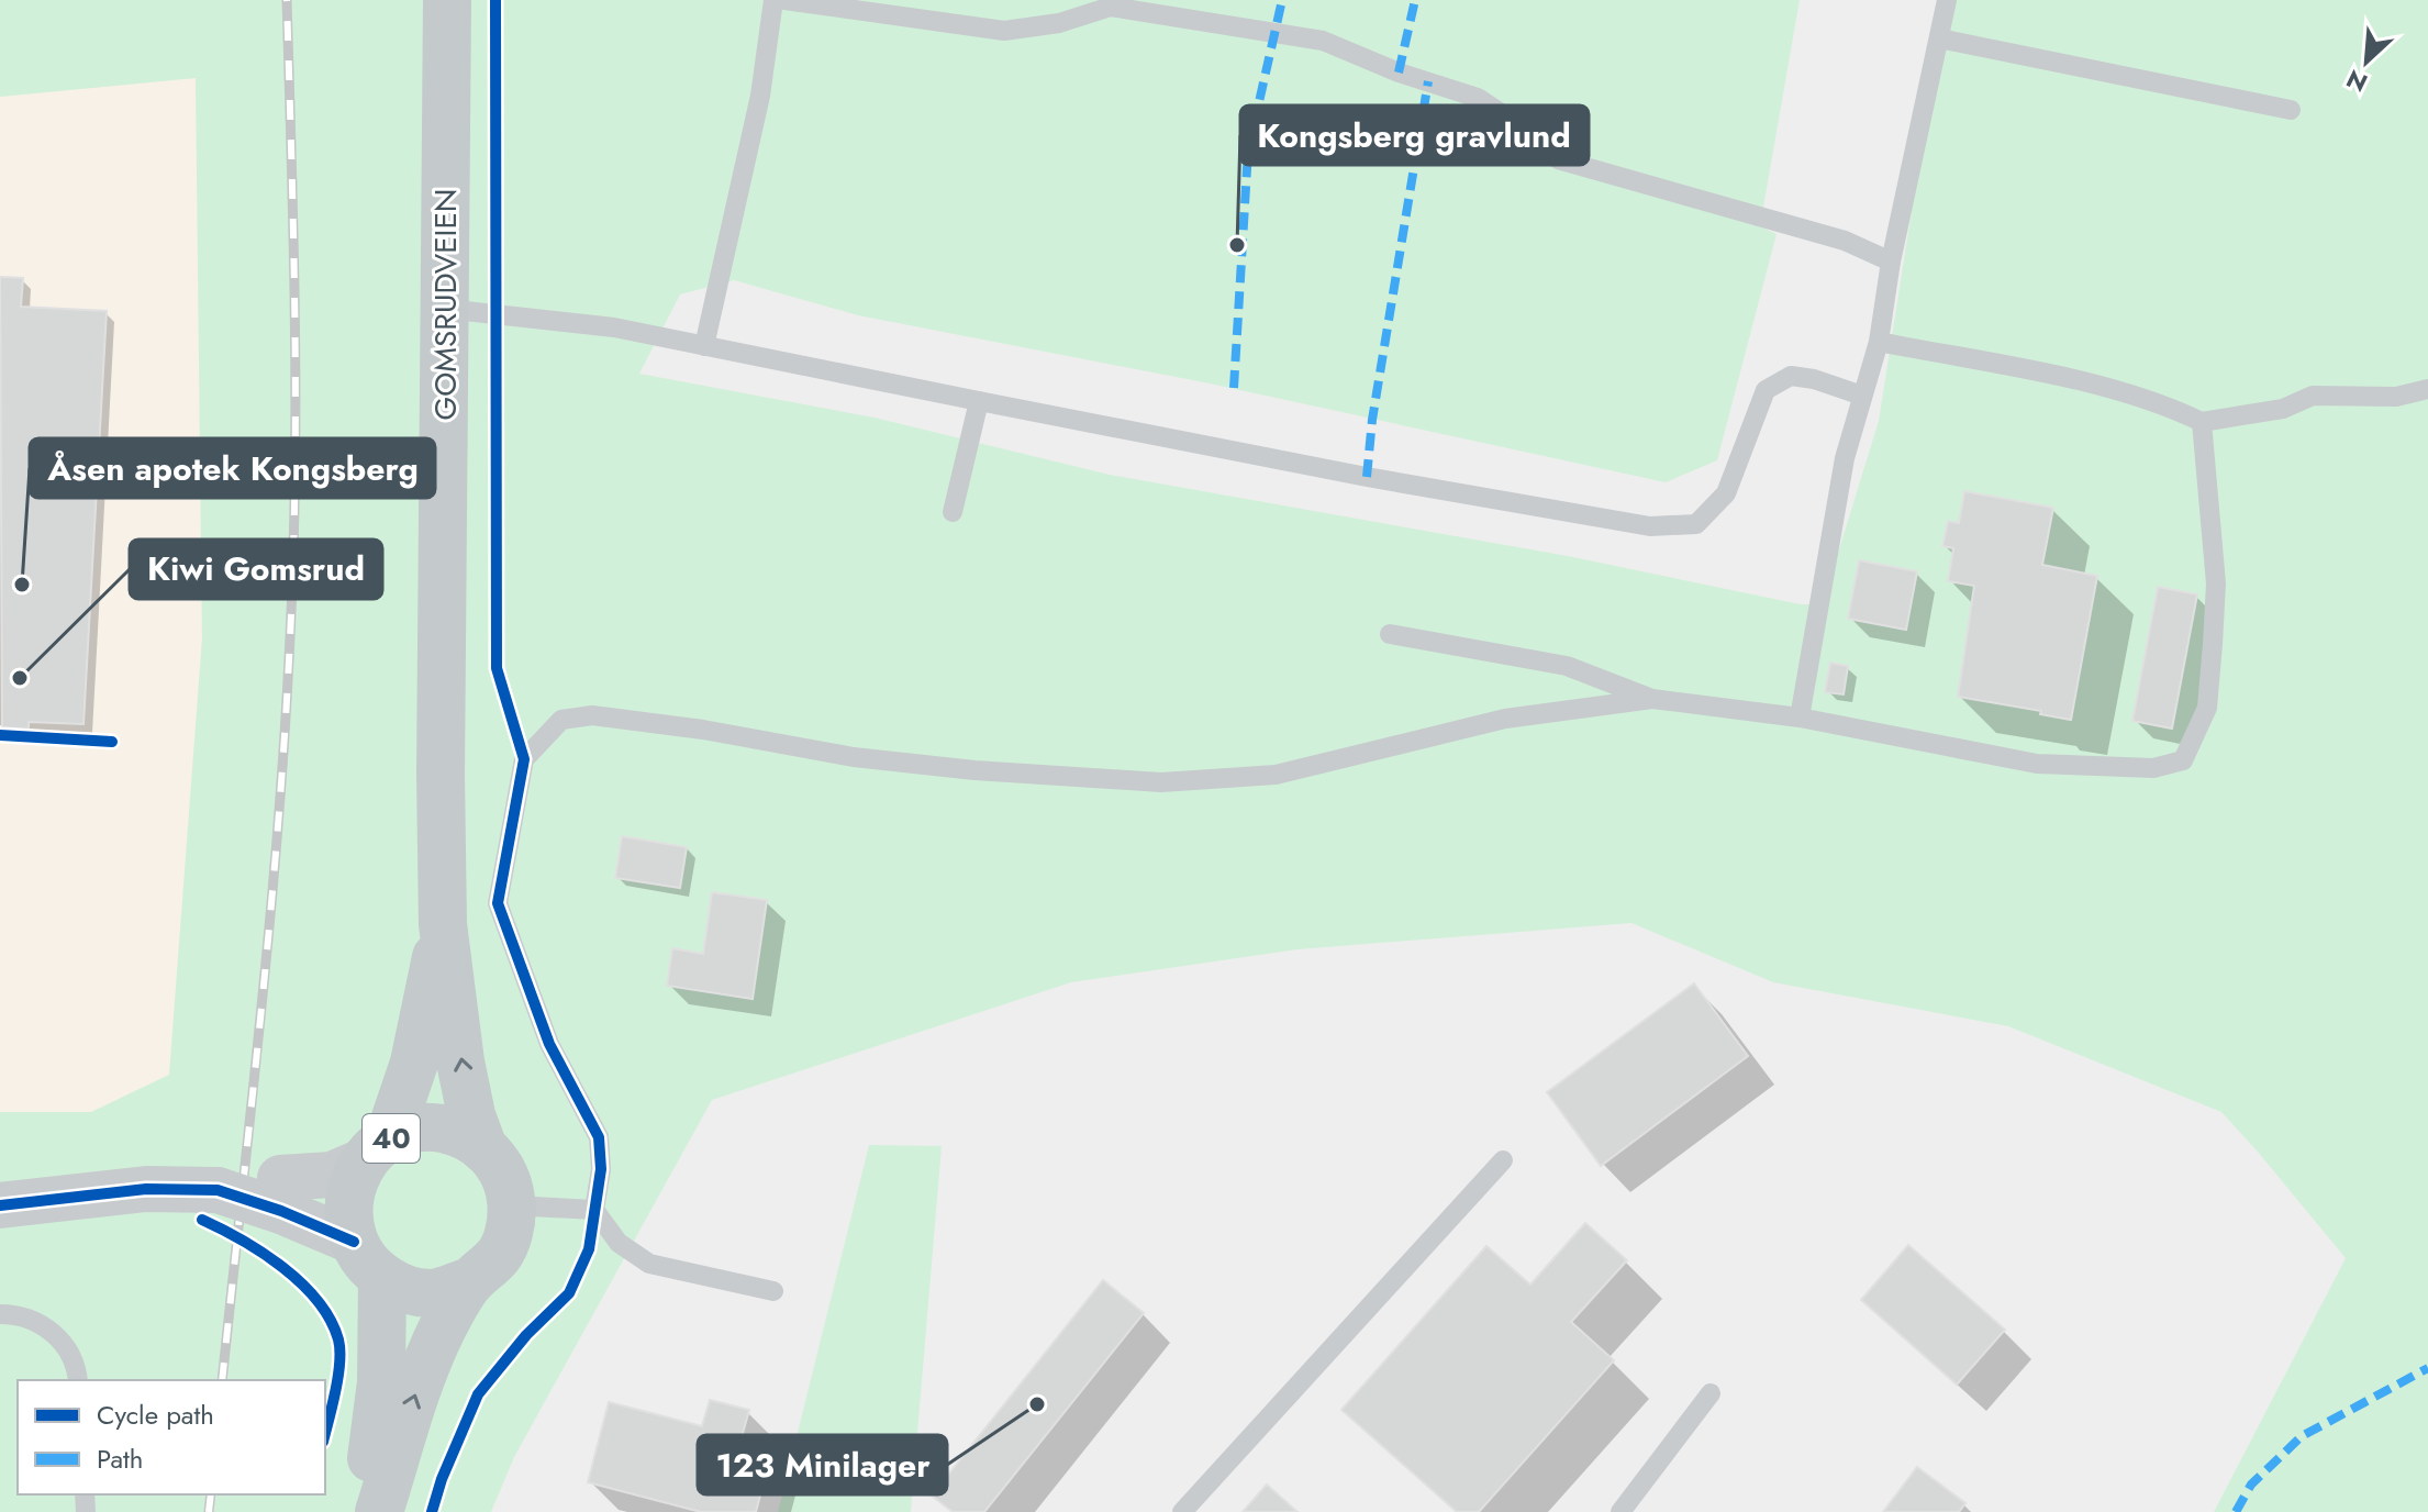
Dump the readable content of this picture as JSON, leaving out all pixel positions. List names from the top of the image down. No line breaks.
{"streets":{"main road":["GOMSRUDVEIEN","40"]},"crossings":[["GOMSRUDVEIEN","40"]],"places":["Kongsberg gravlund","Åsen apotek Kongsberg","Kiwi Gomsrud","123 Minilager"],"legend":["Cycle path","Path"],"north":"bottom left"}
